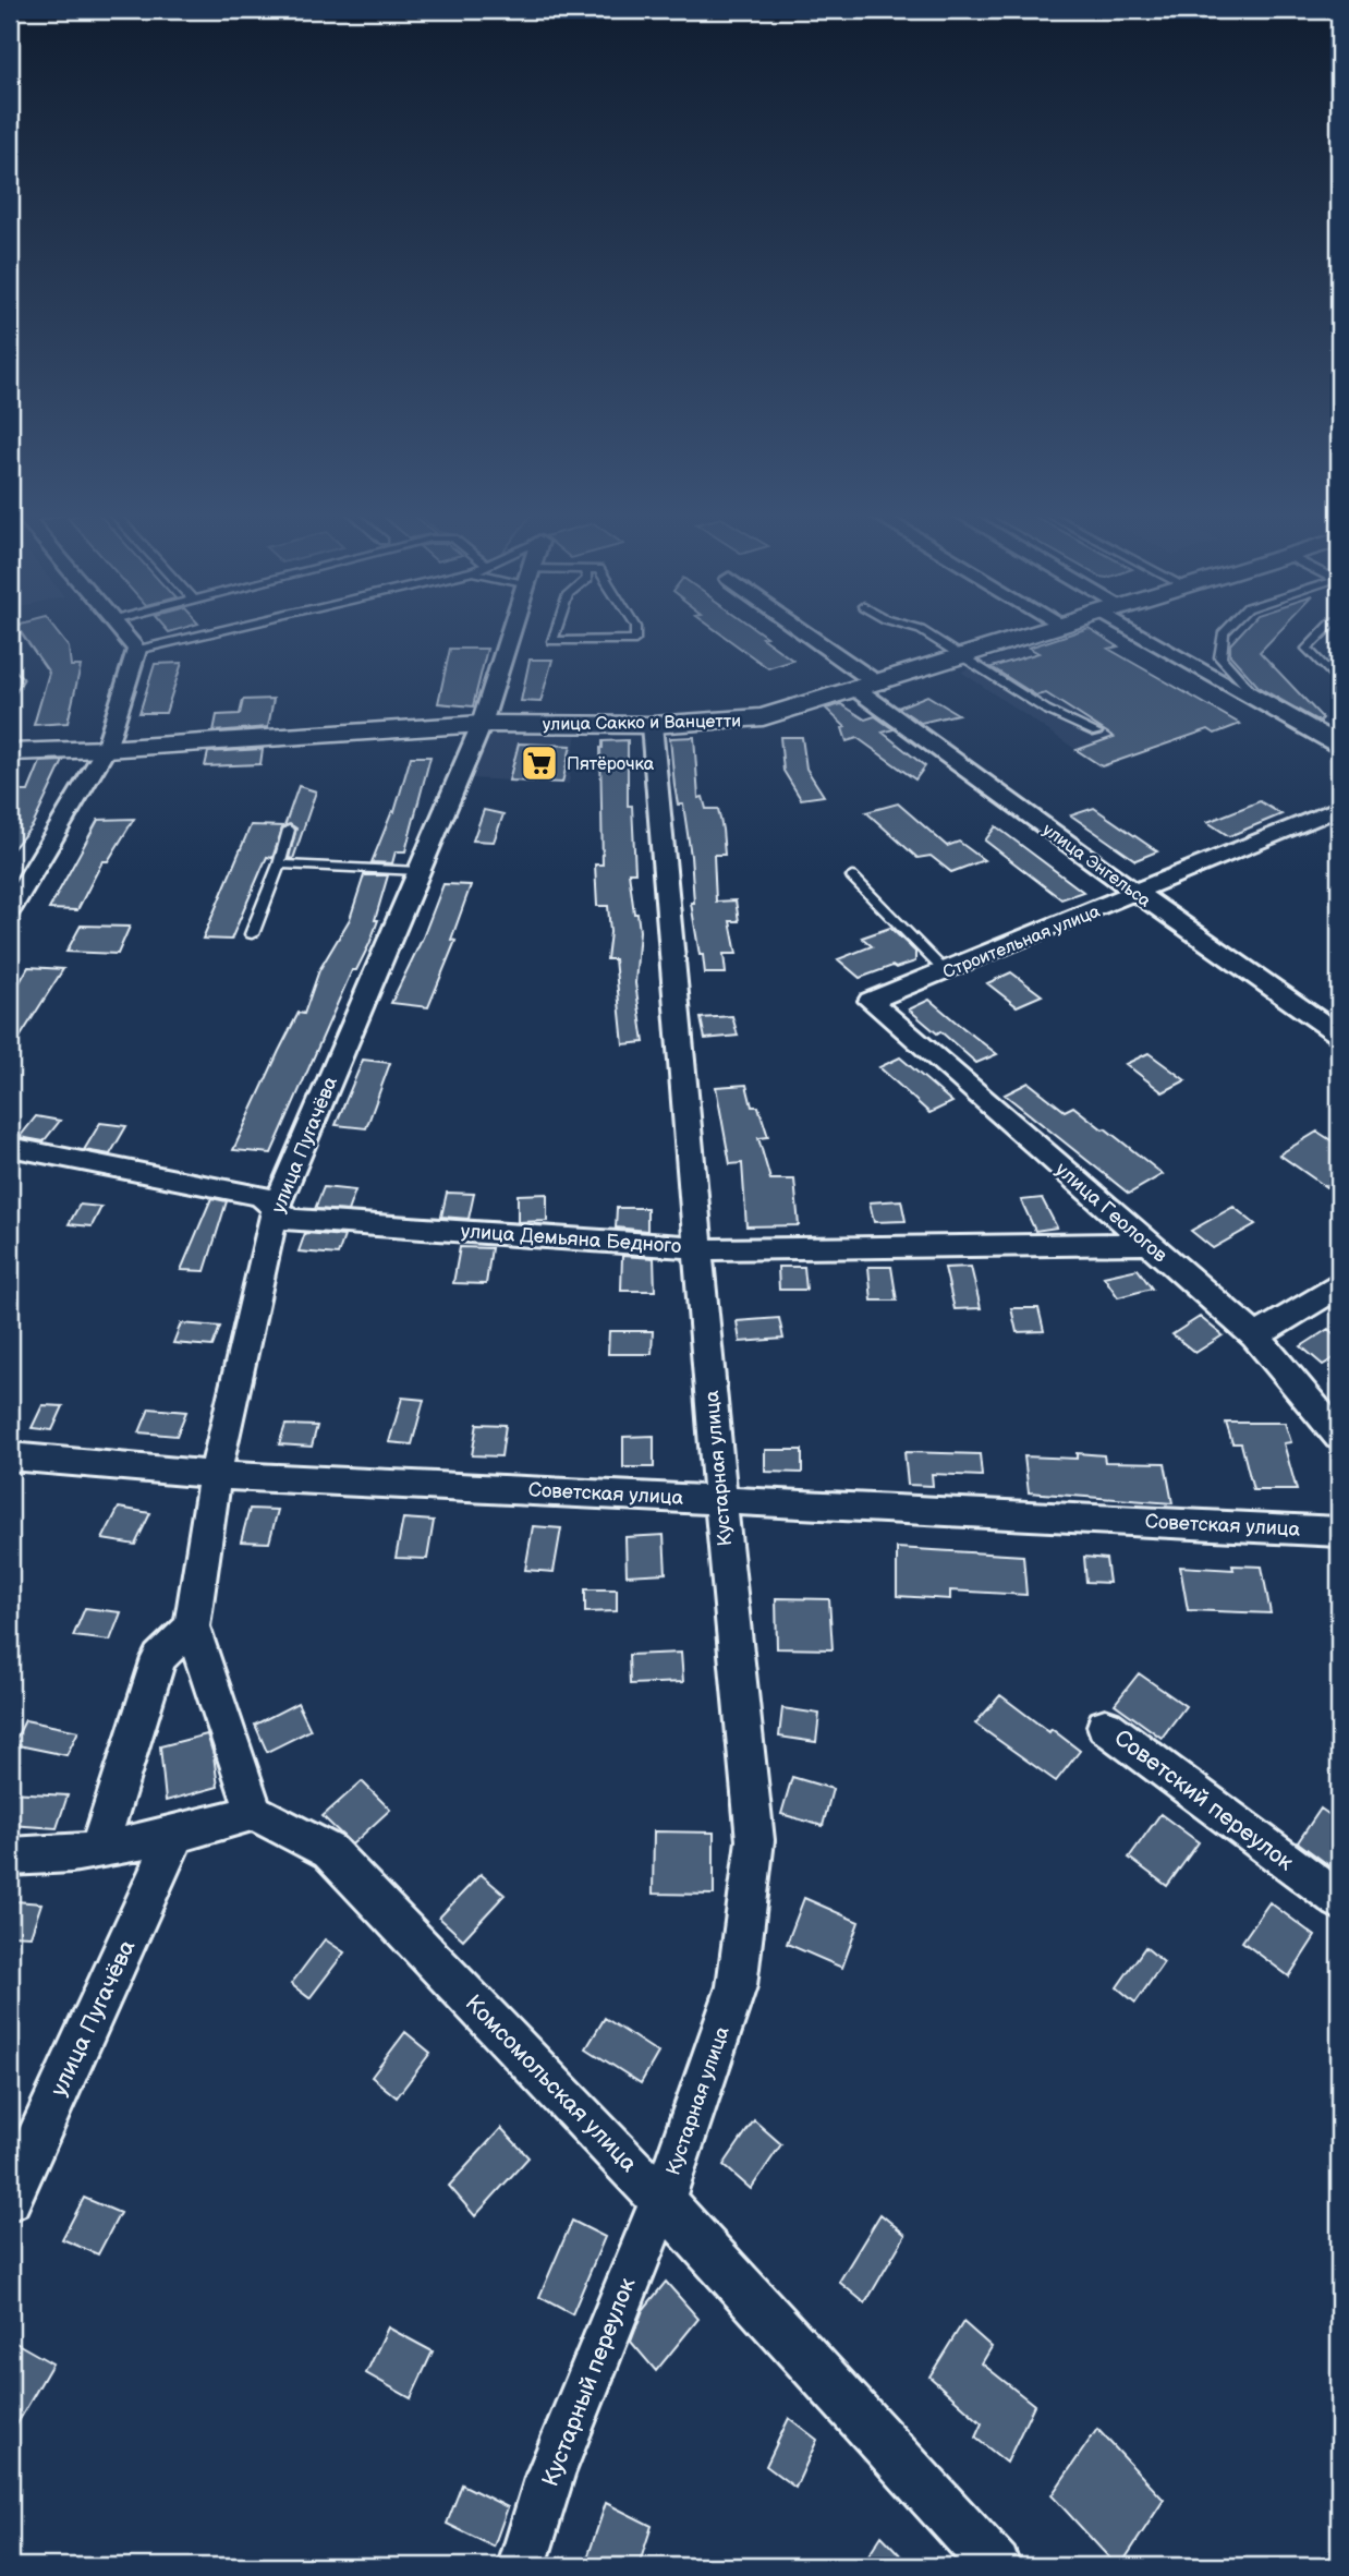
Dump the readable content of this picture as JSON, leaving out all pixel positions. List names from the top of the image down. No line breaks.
{"streets":{"street":["улица Сакко и Ванцетти","улица Энгельса","Строительная улица","улица Пугачёва","улица Геологов","улица Демьяна Бедного","Кустарная улица","Советская улица","Советский переулок","Комсомольская улица","Кустарный переулок"]},"crossings":[["улица Сакко и Ванцетти","улица Энгельса"],["улица Сакко и Ванцетти","улица Пугачёва"],["улица Сакко и Ванцетти","Кустарная улица"],["улица Энгельса","Строительная улица"],["Строительная улица","улица Геологов"],["улица Пугачёва","улица Демьяна Бедного"],["улица Пугачёва","Советская улица"],["улица Пугачёва","Комсомольская улица"],["улица Геологов","улица Демьяна Бедного"],["улица Демьяна Бедного","Кустарная улица"],["Кустарная улица","Советская улица"],["Кустарная улица","Комсомольская улица"],["Кустарная улица","Кустарный переулок"],["Комсомольская улица","Кустарный переулок"]],"places":{"supermarket":["Пятёрочка"]}}
